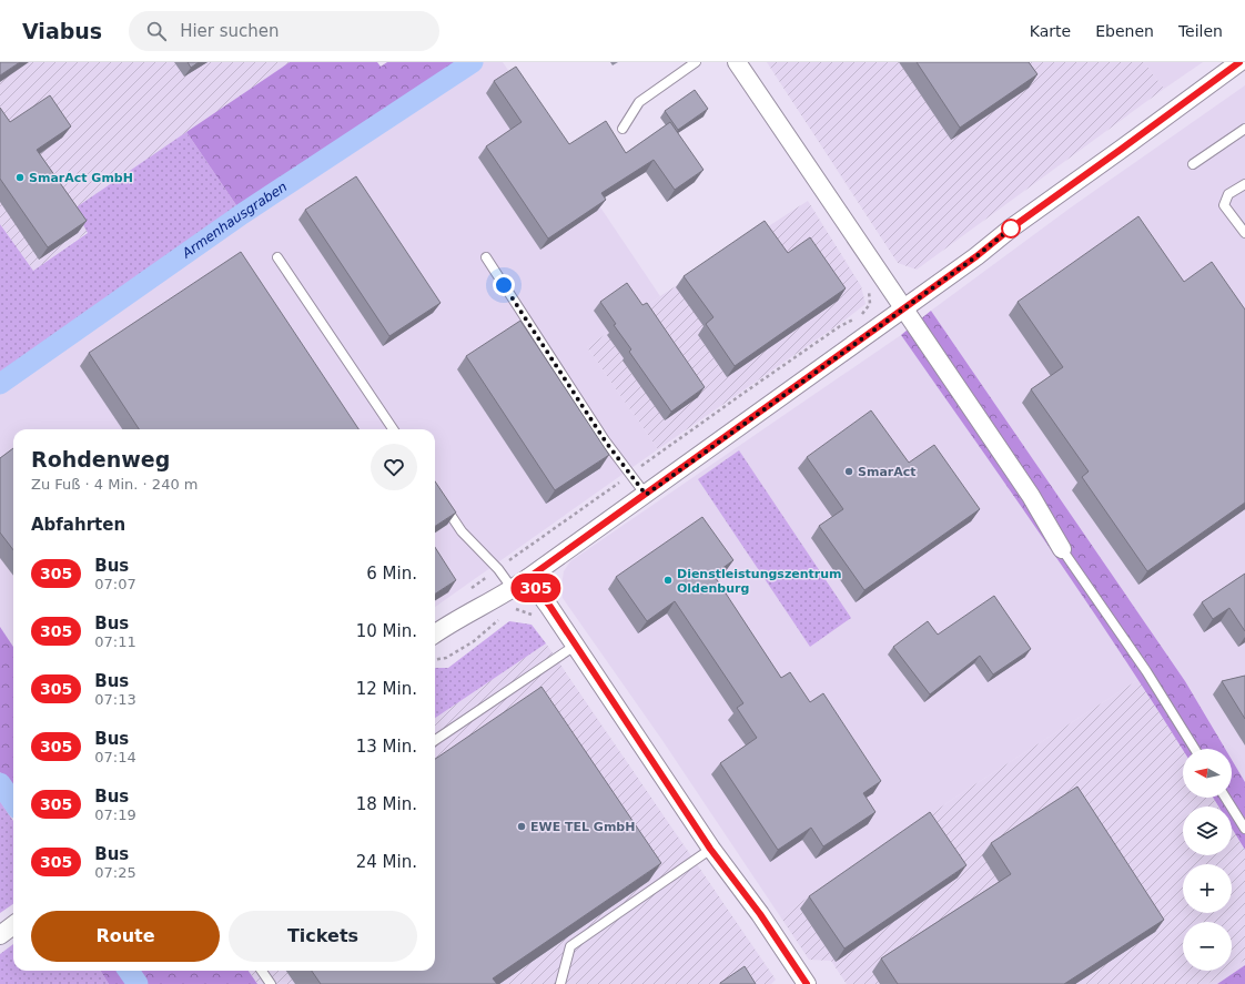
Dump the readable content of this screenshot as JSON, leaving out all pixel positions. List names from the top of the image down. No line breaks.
{"water":["Armenhausgraben"],"places":["SmarAct GmbH","SmarAct","Dienstleistungszentrum Oldenburg","EWE TEL GmbH"],"lines":["bus line 305"],"north":"left","page":{"header":"Viabus","search":"Hier suchen","nav":["Karte","Ebenen","Teilen"],"on_map":"305","heading":[["Rohdenweg","Zu Fuß · 4 Min. · 240 m"],"Abfahrten"],"list":[{"mark":"305","name":"Bus","note":"07:07","value":"6 Min."},{"mark":"305","name":"Bus","note":"07:11","value":"10 Min."},{"mark":"305","name":"Bus","note":"07:13","value":"12 Min."},{"mark":"305","name":"Bus","note":"07:14","value":"13 Min."},{"mark":"305","name":"Bus","note":"07:19","value":"18 Min."},{"mark":"305","name":"Bus","note":"07:25","value":"24 Min."}],"map_buttons":["+","−"],"buttons":["Route","Tickets"]}}
